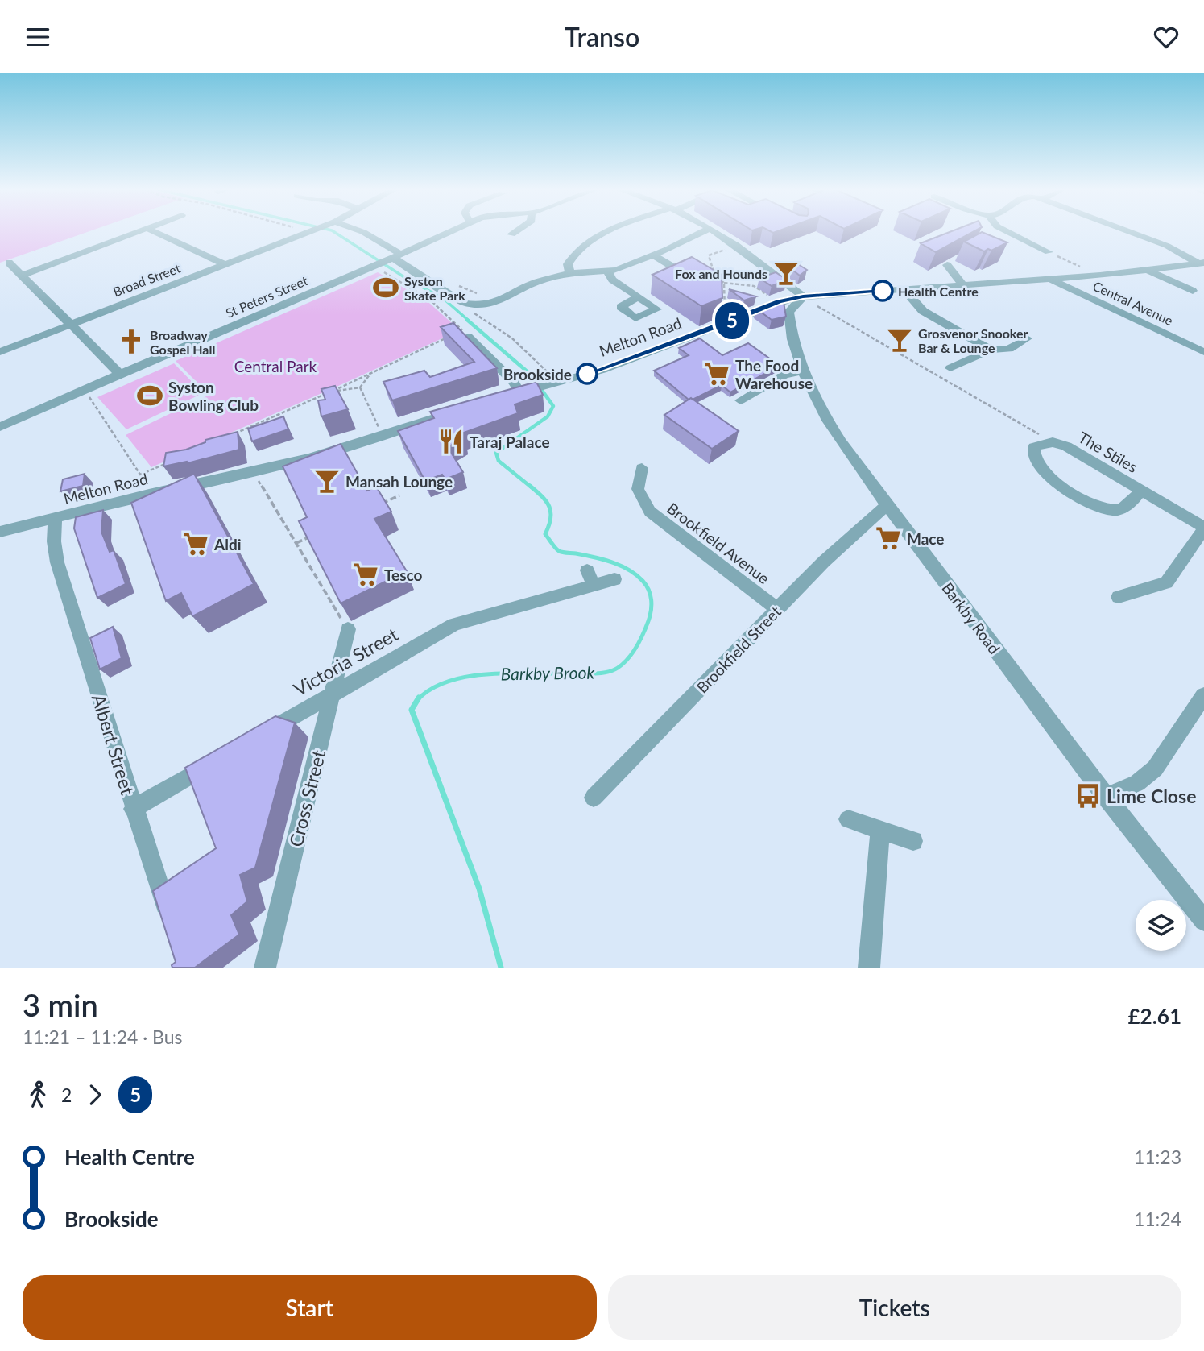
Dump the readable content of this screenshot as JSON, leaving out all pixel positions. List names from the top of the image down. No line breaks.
{"streets":{"street":["Broad Street","St Peters Street","Central Avenue","Melton Road","The Stiles","Brookfield Avenue","Barkby Road","Brookfield Street","Victoria Street","Albert Street","Cross Street"]},"crossings":[["Central Avenue","Melton Road"],["Melton Road","Barkby Road"],["Melton Road","Albert Street"],["Brookfield Avenue","Brookfield Street"],["Barkby Road","Brookfield Street"],["Victoria Street","Cross Street"]],"water":["Barkby Brook"],"parks":["Central Park"],"places":{"bar":["Fox and Hounds","Grosvenor Snooker Bar & Lounge","Mansah Lounge"],"sports":["Syston Skate Park","Syston Bowling Club"],"other":["Health Centre","Brookside"],"church":["Broadway Gospel Hall"],"supermarket":["The Food Warehouse","Mace","Aldi","Tesco"],"restaurant":["Taraj Palace"],"bus stop":["Lime Close"]},"lines":["bus line 5"],"page":{"header":"Transo","on_map":"5","heading":["3 min","11:21 – 11:24 · Bus","£2.61"],"legs":["2","5"],"list":[{"name":"Health Centre","value":"11:23"},{"name":"Brookside","value":"11:24"}],"buttons":["Start","Tickets"]}}
